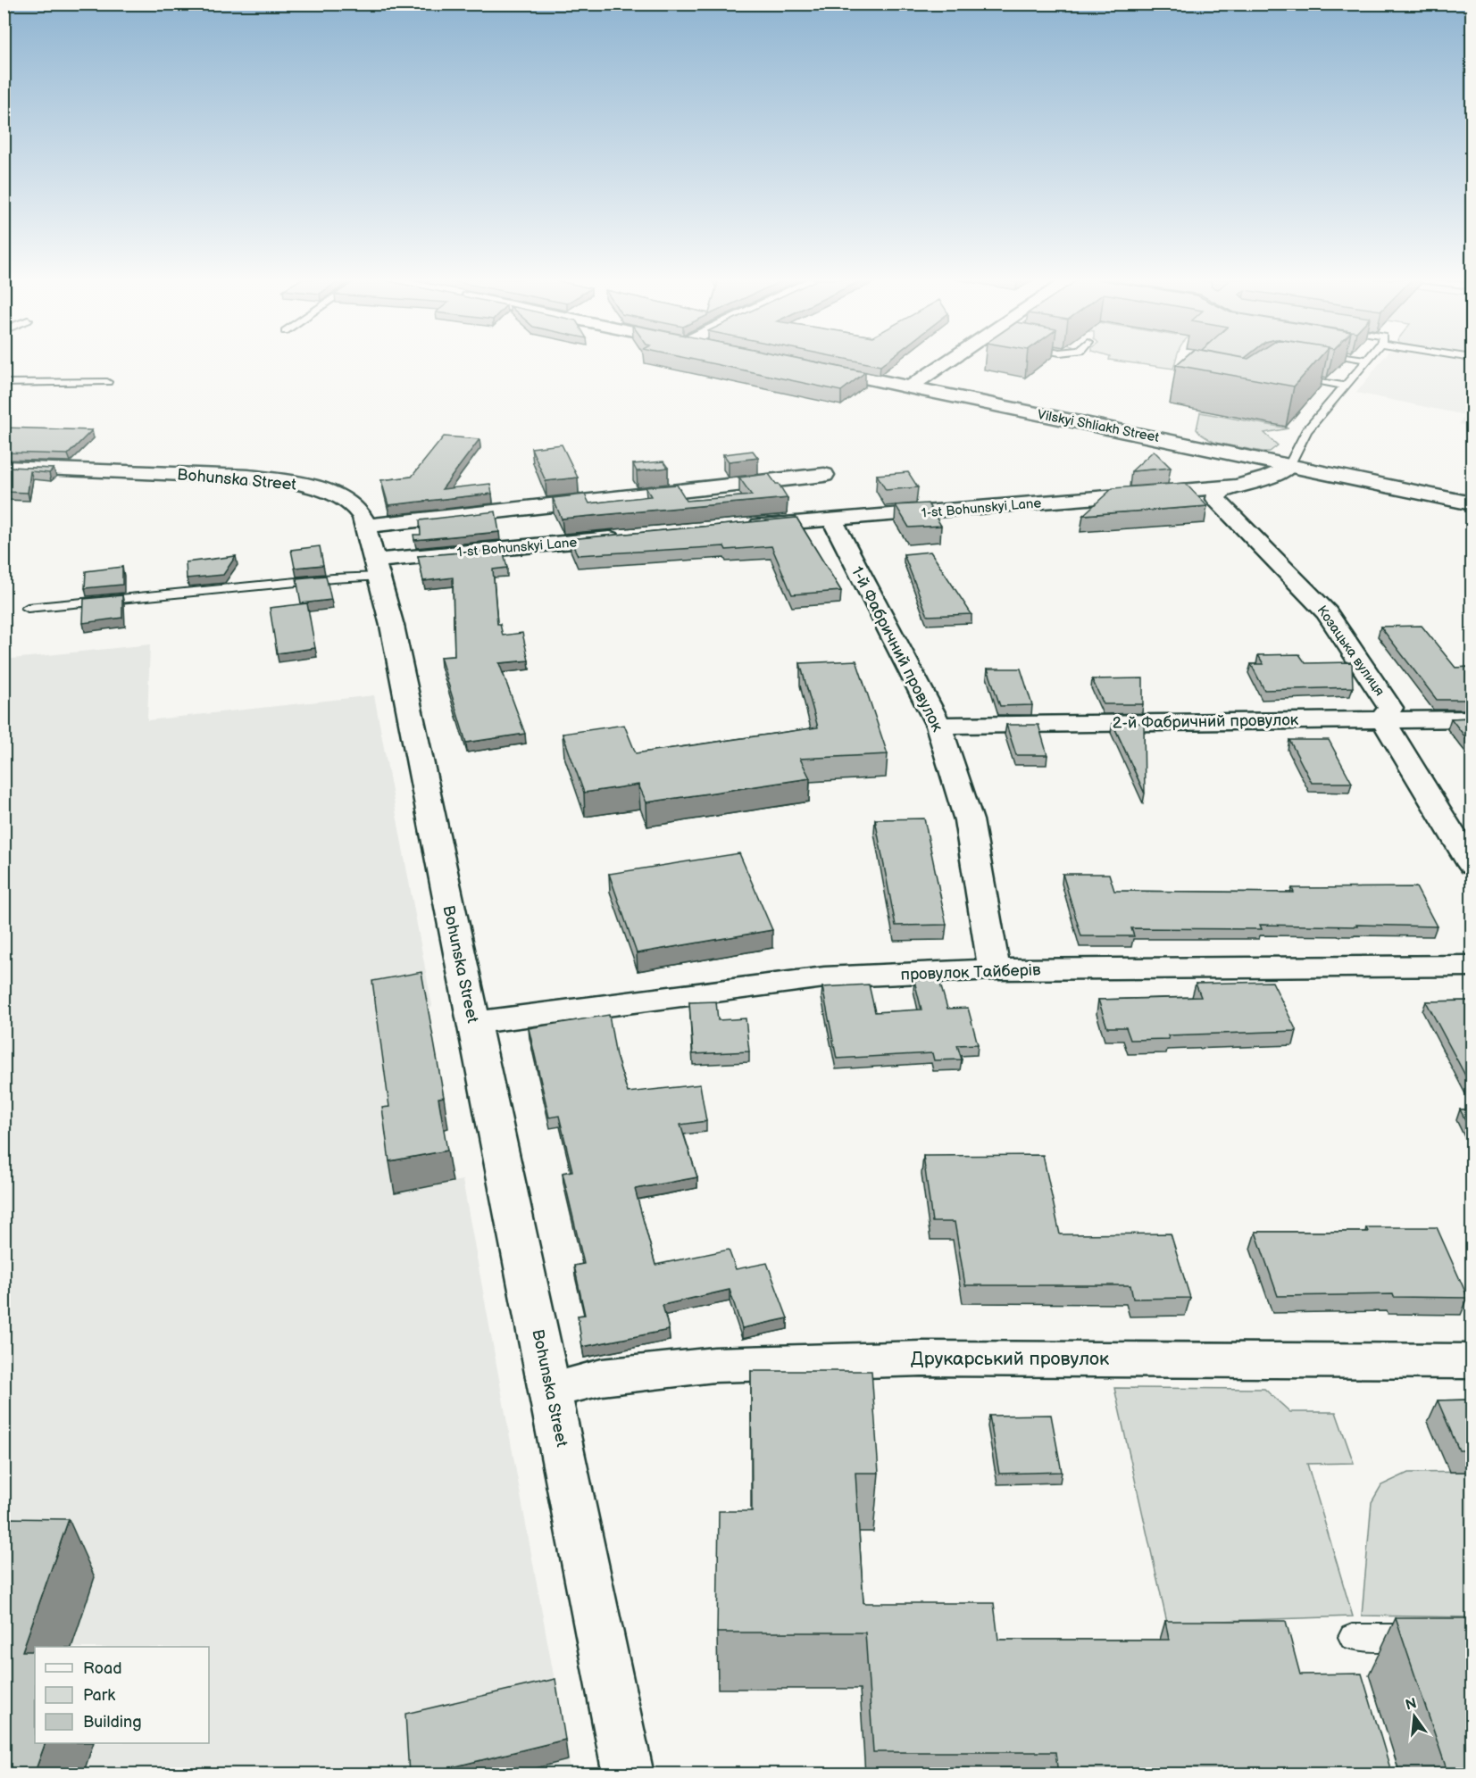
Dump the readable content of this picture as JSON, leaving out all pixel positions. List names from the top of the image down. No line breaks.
{"streets":{"street":["Vilskyi Shliakh Street","Bohunska Street","1-st Bohunskyi Lane","1-й Фабричний провулок","Козацька вулиця","2-й Фабричний провулок","провулок Тайберів","Друкарський провулок"]},"crossings":[["Vilskyi Shliakh Street","Козацька вулиця"],["Bohunska Street","1-st Bohunskyi Lane"],["Bohunska Street","провулок Тайберів"],["Bohunska Street","Друкарський провулок"],["1-st Bohunskyi Lane","1-й Фабричний провулок"],["1-st Bohunskyi Lane","Козацька вулиця"],["1-й Фабричний провулок","2-й Фабричний провулок"],["1-й Фабричний провулок","провулок Тайберів"],["Козацька вулиця","2-й Фабричний провулок"]],"legend":["Road","Park","Building"],"north":"top"}
